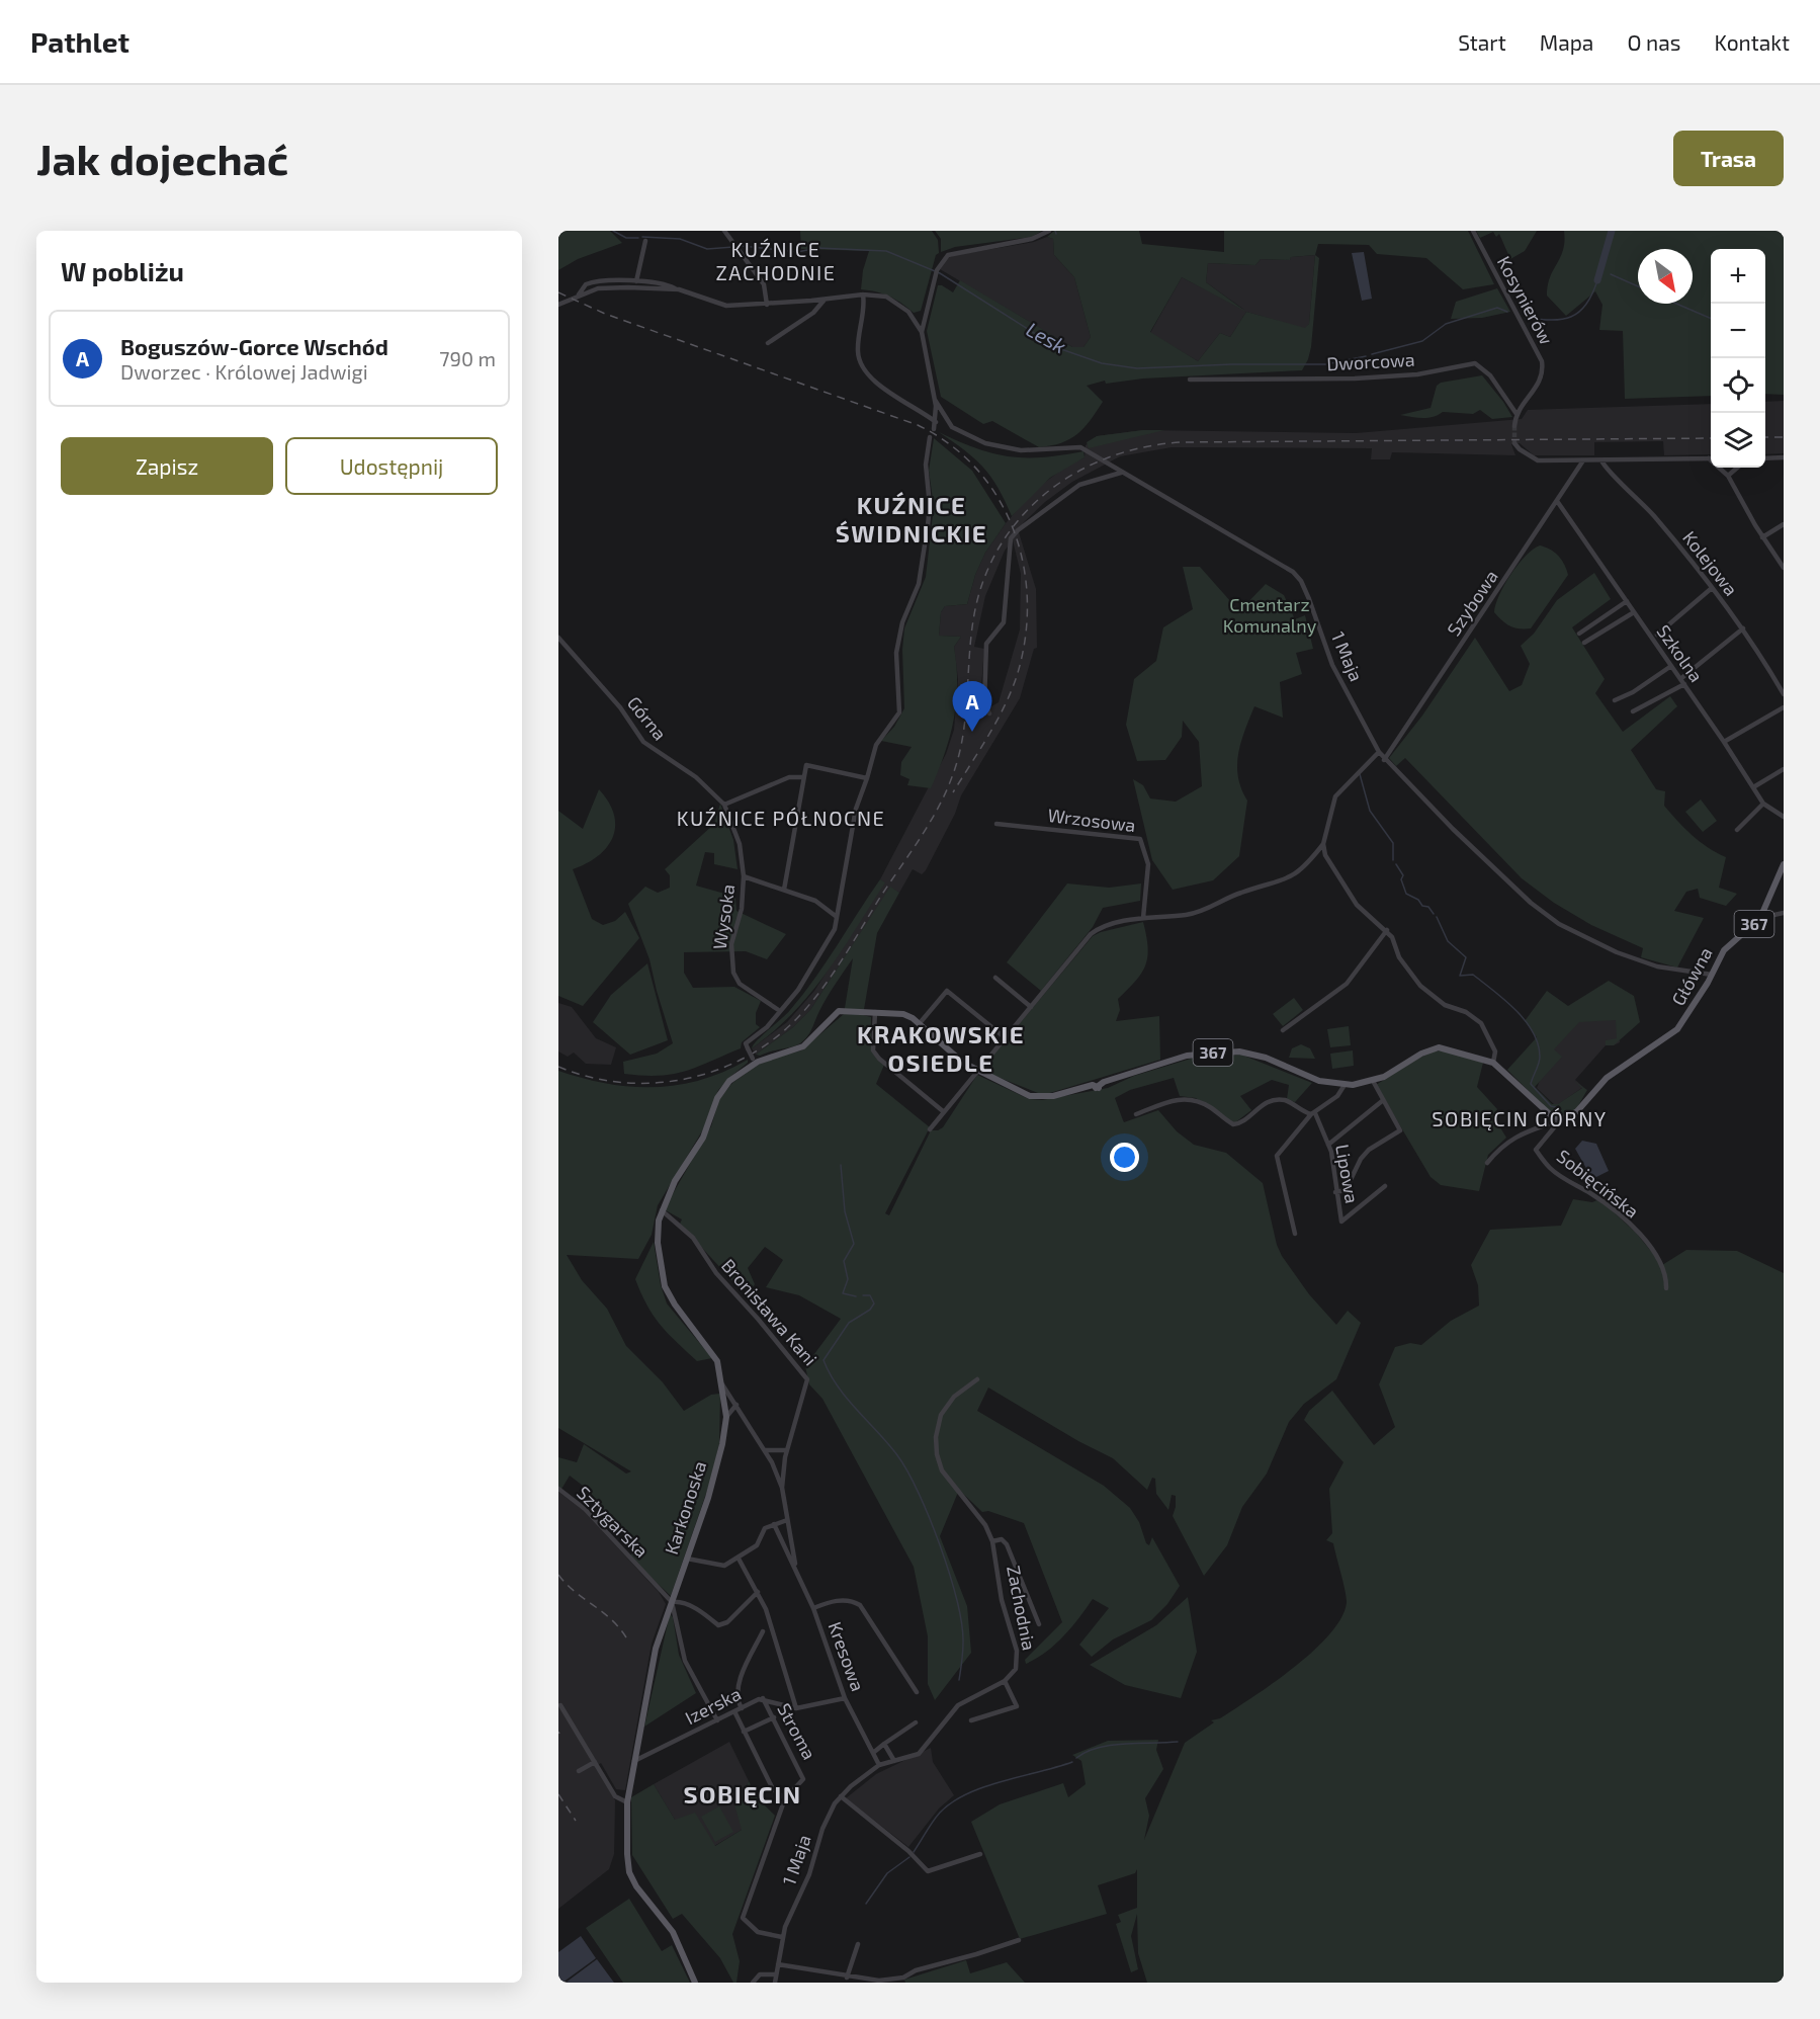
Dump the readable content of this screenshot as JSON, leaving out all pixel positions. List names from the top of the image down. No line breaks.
{"streets":{"main road":["367","Główna","Karkonoska"],"street":["Kosynierów","Dworcowa","Kolejowa","Szybowa","Szkolna","1 Maja","Górna","Wrzosowa","Wysoka","Lipowa","Sobięcińska","Bronisława Kani","Sztygarska","Zachodnia","Kresowa","Izerska","Stroma"]},"crossings":[["Kosynierów","Dworcowa"],["Szybowa","Szkolna"],["Szybowa","1 Maja"],["1 Maja","Główna"],["1 Maja","Kresowa"],["Górna","Wysoka"],["367","Główna"],["367","Sobięcińska"],["Główna","Sobięcińska"],["Bronisława Kani","Karkonoska"],["Karkonoska","Sztygarska"],["Karkonoska","Izerska"],["Kresowa","Izerska"],["Izerska","Stroma"]],"districts":["KUŹNICE ZACHODNIE","KUŹNICE ŚWIDNICKIE","KUŹNICE PÓŁNOCNE","KRAKOWSKIE OSIEDLE","SOBIĘCIN GÓRNY","SOBIĘCIN"],"water":["Lesk"],"parks":["Cmentarz Komunalny"],"north":"bottom right","page":{"header":"Pathlet","nav":["Start","Mapa","O nas","Kontakt"],"buttons":["Trasa",["Zapisz","Udostępnij"]],"title":"Jak dojechać","heading":"W pobliżu","map_buttons":["+","−"],"list":[{"mark":"A","name":"Boguszów-Gorce Wschód","note":"Dworzec · Królowej Jadwigi","value":"790 m"}],"pins":"A"}}
